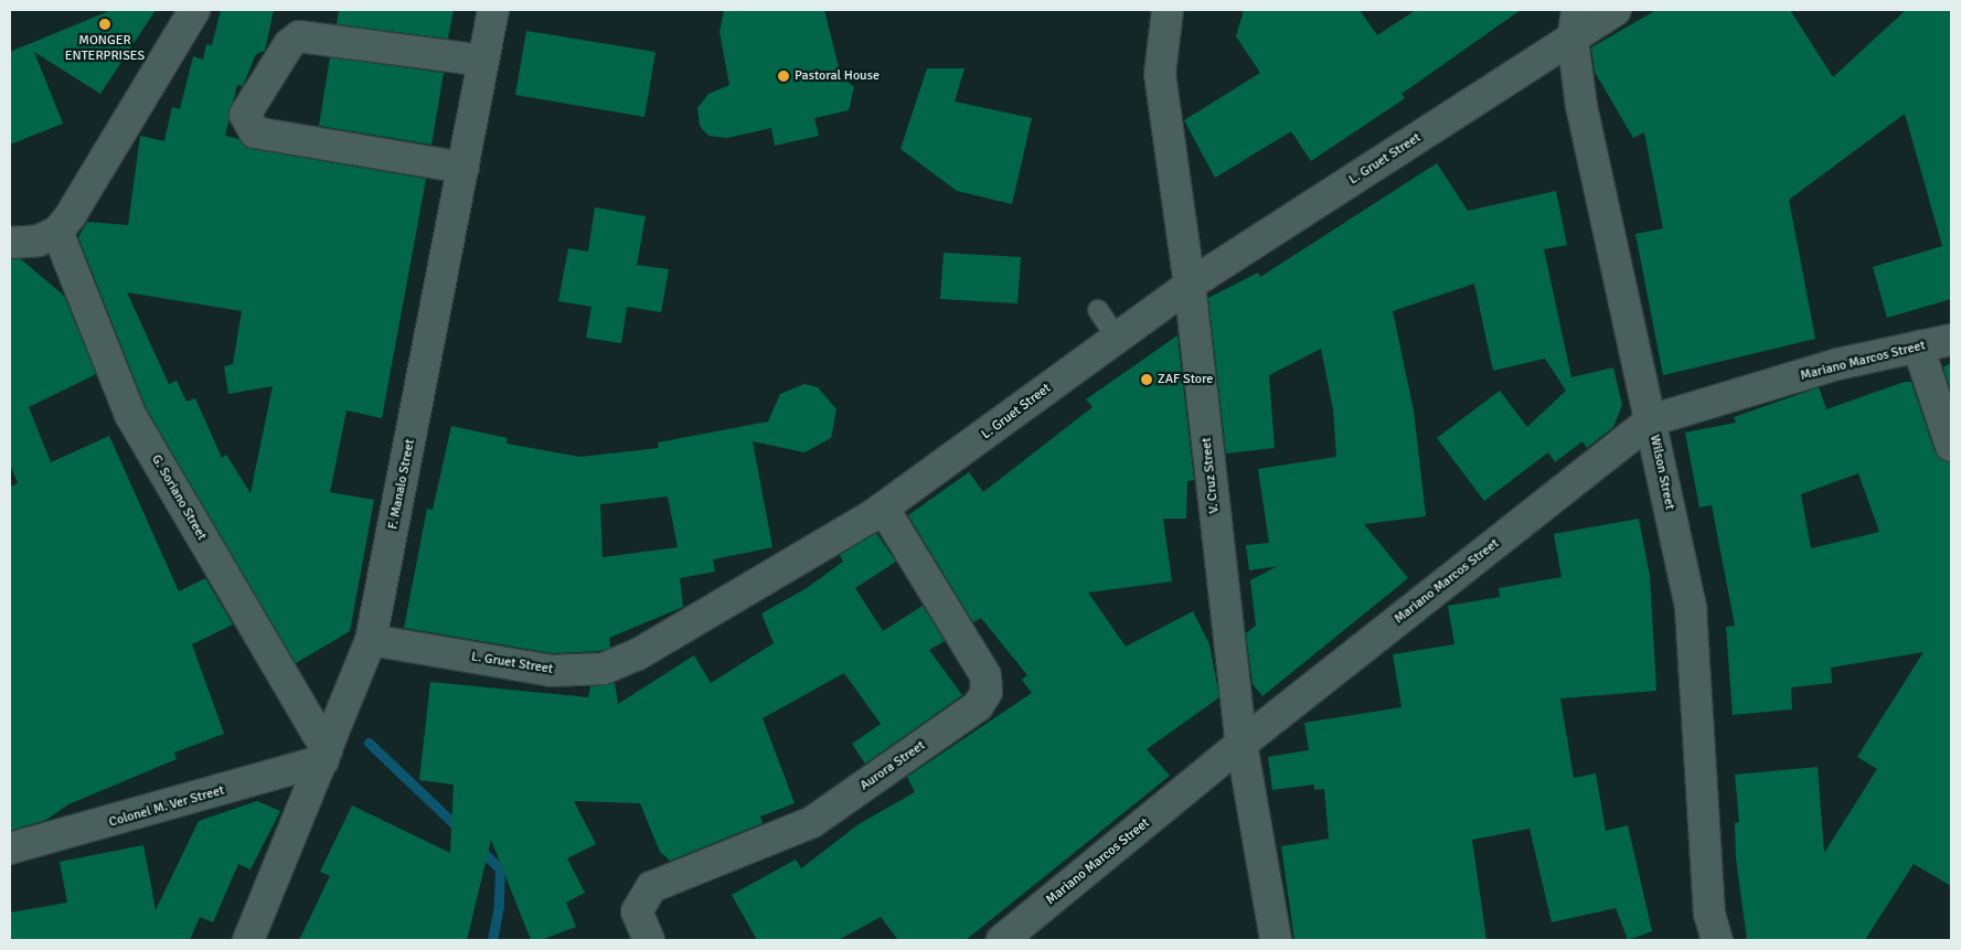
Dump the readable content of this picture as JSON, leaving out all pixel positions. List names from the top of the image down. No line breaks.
{"streets":{"street":["L. Gruet Street","Mariano Marcos Street","Wilson Street","V. Cruz Street","F. Manalo Street","G. Soriano Street","Aurora Street","Colonel M. Ver Street"]},"crossings":[["L. Gruet Street","Wilson Street"],["L. Gruet Street","V. Cruz Street"],["L. Gruet Street","F. Manalo Street"],["L. Gruet Street","Aurora Street"],["Mariano Marcos Street","Wilson Street"],["Mariano Marcos Street","V. Cruz Street"],["F. Manalo Street","G. Soriano Street"],["F. Manalo Street","Colonel M. Ver Street"],["G. Soriano Street","Colonel M. Ver Street"]],"places":["MONGER ENTERPRISES","Pastoral House","ZAF Store"]}
